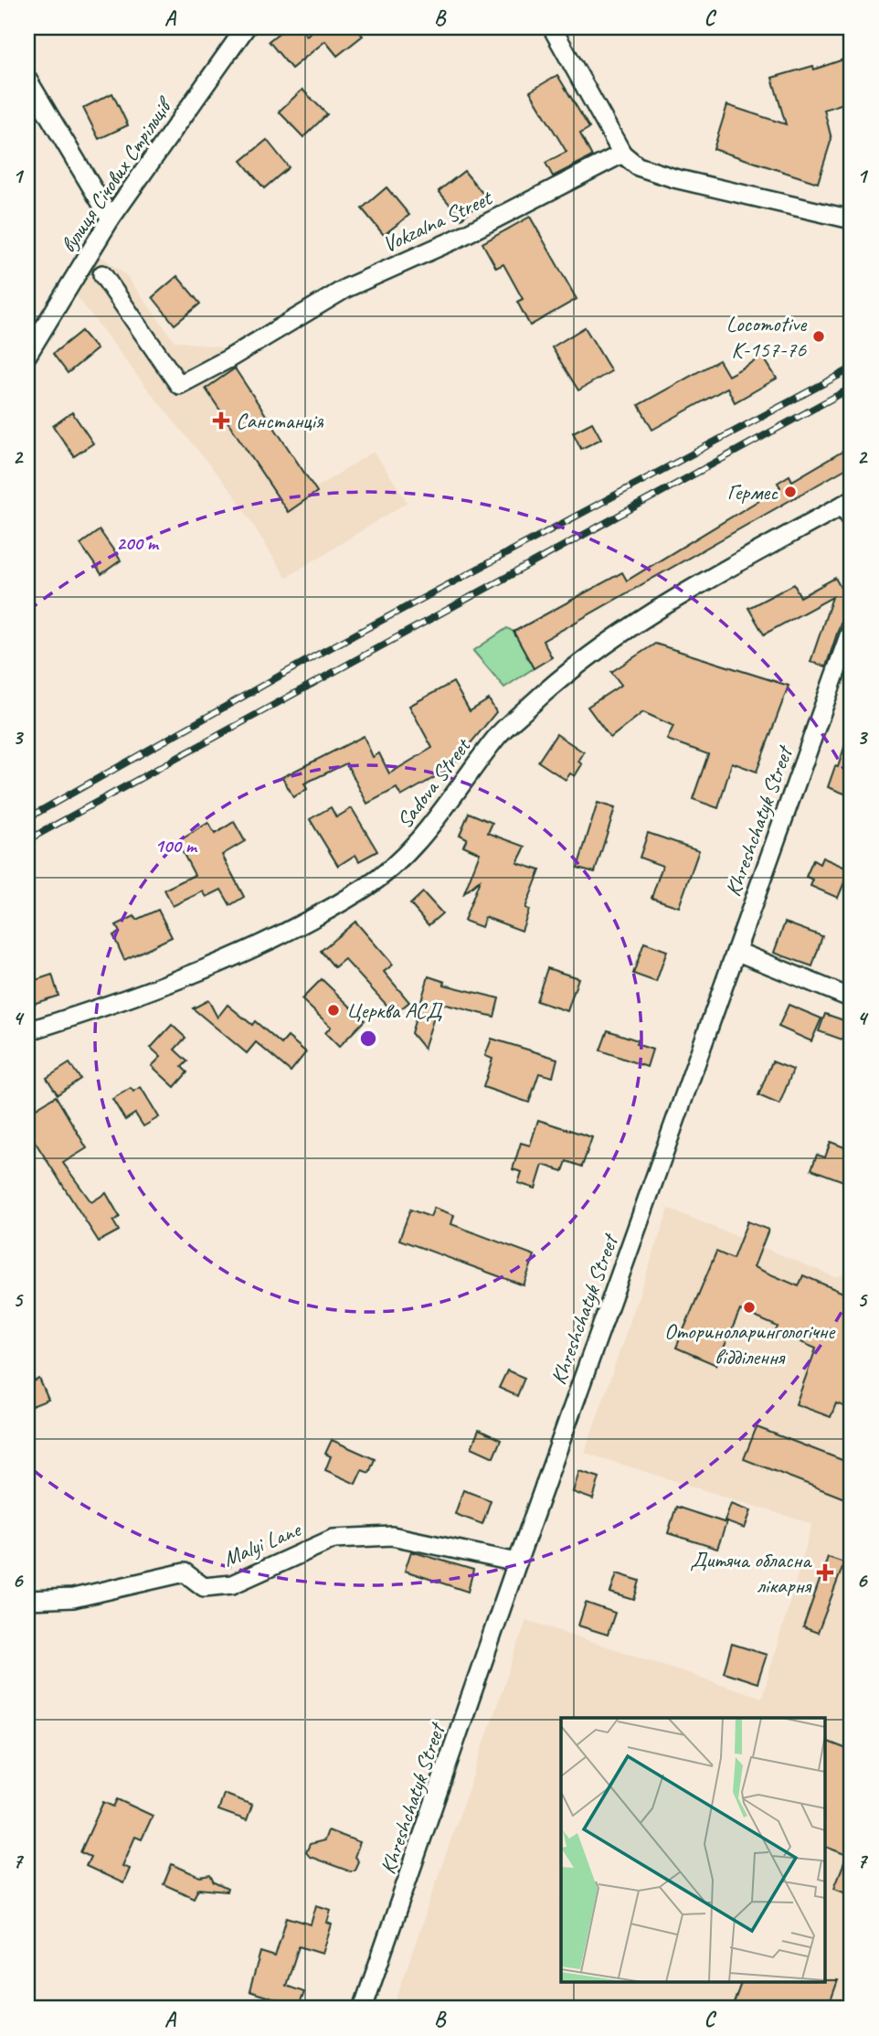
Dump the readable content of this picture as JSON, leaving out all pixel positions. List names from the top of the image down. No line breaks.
{"streets":{"street":["вулиця Січових Стрільців","Vokzalna Street","Sadova Street","Khreshchatyk Street","Malyi Lane"]},"crossings":[["Khreshchatyk Street","Malyi Lane"]],"places":{"other":["Locomotive K-157-76","Гермес","Церква АСД","Оториноларингологічне відділення"],"health":["Санстанція","Дитяча обласна лікарня"]},"grid":{"columns":["A","B","C"],"rows":["1","2","3","4","5","6","7"]},"rings":["200 m","100 m"]}
